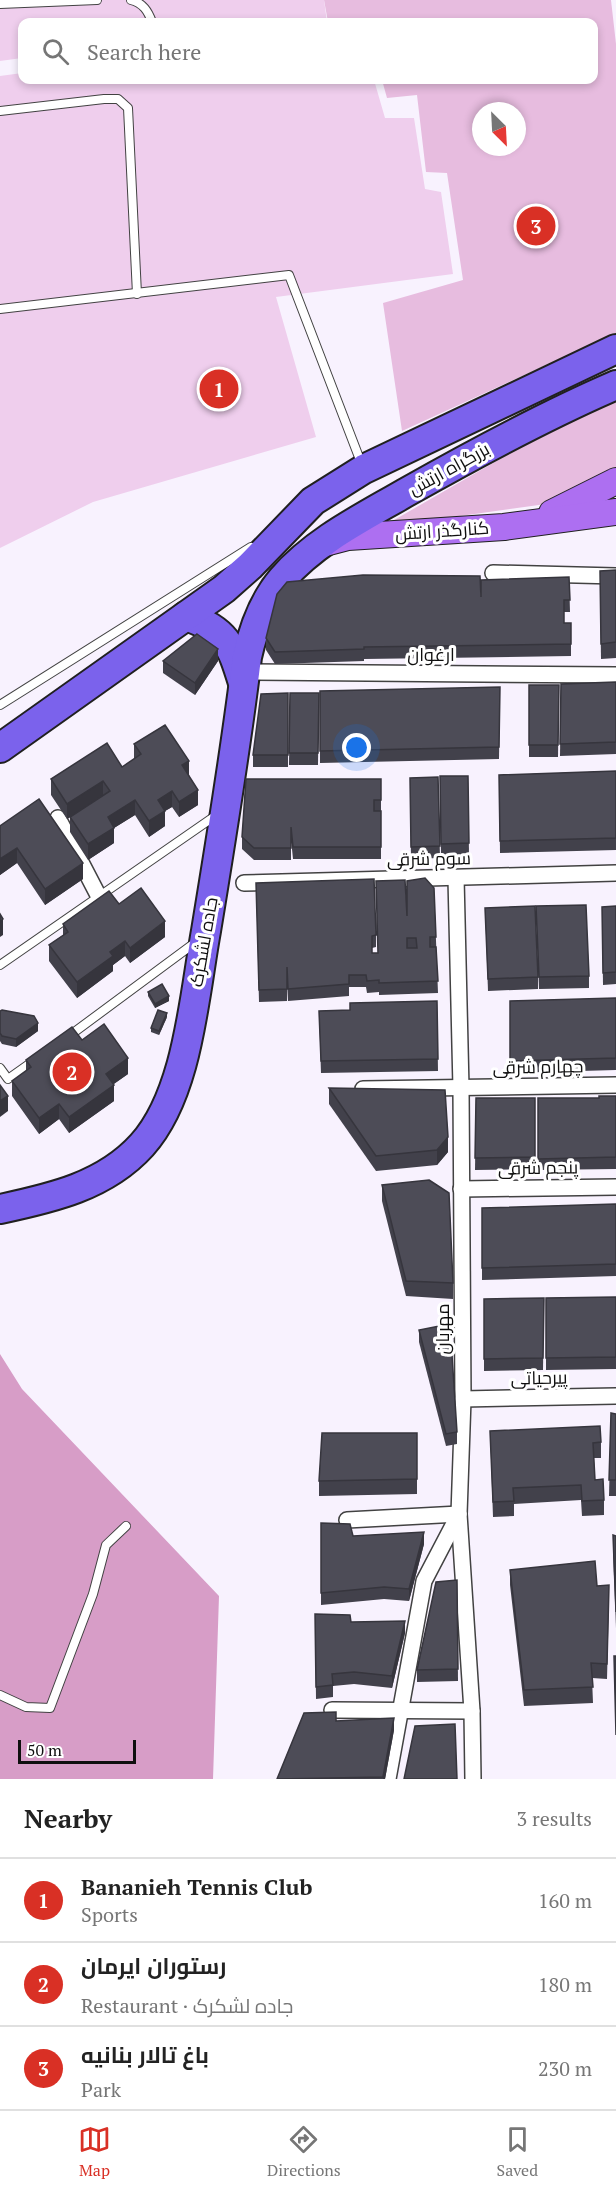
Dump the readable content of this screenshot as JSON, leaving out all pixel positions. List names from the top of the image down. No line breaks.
{"streets":{"highway":["بزرگراه ارتش","کنارگذر ارتش","جاده لشکرک"],"street":["ارغوان","سوم شرقی","چهارم شرقی","پنجم شرقی","مهربان","پیرحیاتی"]},"crossings":[["بزرگراه ارتش","کنارگذر ارتش"],["کنارگذر ارتش","جاده لشکرک"],["ارغوان","جاده لشکرک"],["سوم شرقی","مهربان"],["چهارم شرقی","مهربان"],["پنجم شرقی","مهربان"],["مهربان","پیرحیاتی"]],"scale_bar":"50 m","north":"bottom right","page":{"search":"Search here","pins":["3","1","2"],"scale":"50 m","heading":["Nearby","3 results"],"list":[{"mark":"1","name":"Bananieh Tennis Club","note":"Sports","value":"160 m"},{"mark":"2","name":"رستوران ايرمان","note":"Restaurant · جاده لشکرک","value":"180 m"},{"mark":"3","name":"باغ تالار بنانیه","note":"Park","value":"230 m"}],"nav":["Map","Directions","Saved"]}}
